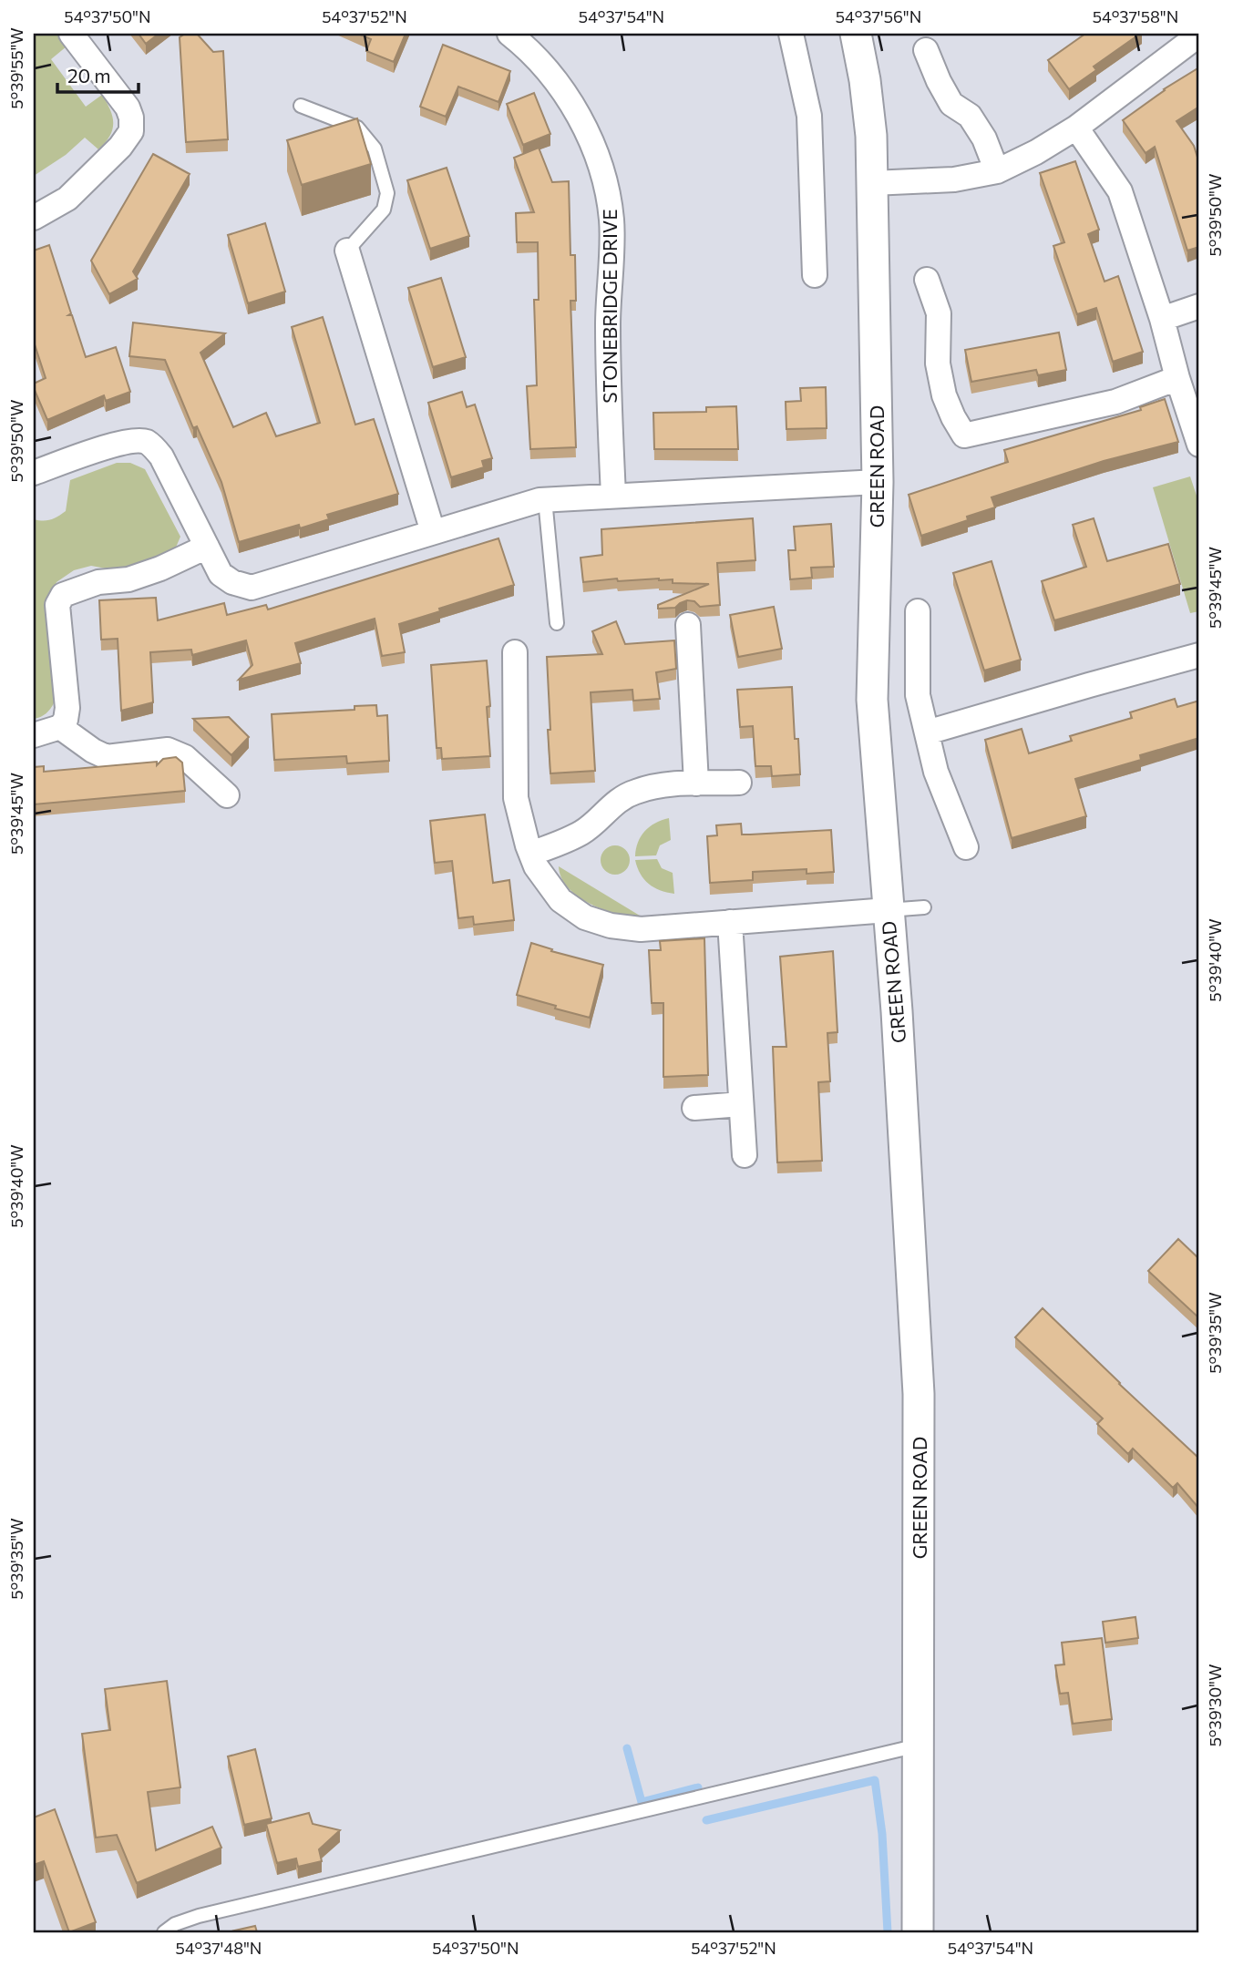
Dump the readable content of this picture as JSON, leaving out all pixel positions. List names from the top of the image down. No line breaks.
{"streets":{"street":["STONEBRIDGE DRIVE","GREEN ROAD"]},"scale_bar":"20 m","coordinates":["54°37'50\"N","54°37'52\"N","54°37'54\"N","54°37'56\"N","54°37'58\"N","5°39'55\"W","5°39'50\"W","5°39'45\"W","5°39'40\"W","5°39'35\"W","5°39'30\"W","54°37'48\"N"]}
